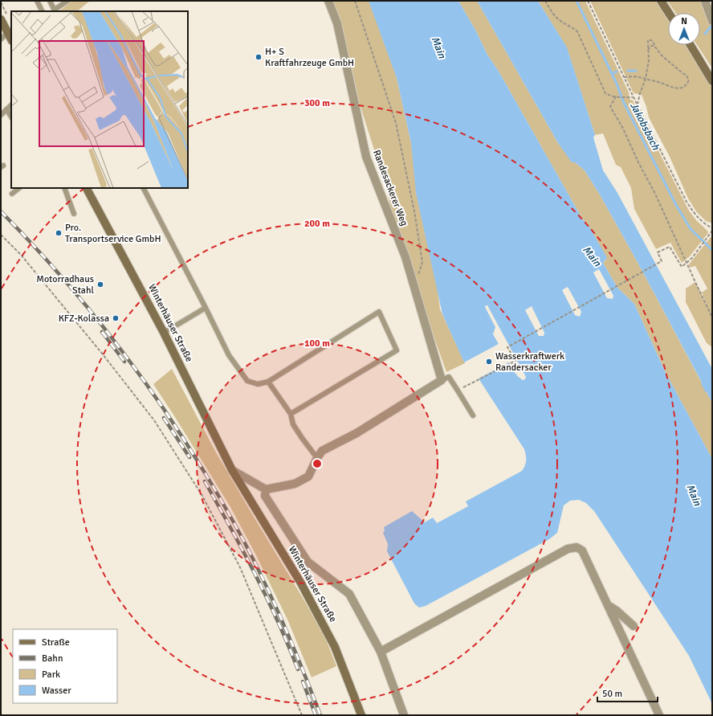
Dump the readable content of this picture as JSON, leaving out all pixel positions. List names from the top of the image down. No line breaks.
{"streets":{"main road":["Winterhäuser Straße"],"street":["Randesackerer Weg"]},"water":["Main","Jakobsbach"],"places":["H+ S Kraftfahrzeuge GmbH","Pro. Transportservice GmbH","Motorradhaus Stahl","KFZ-Kolassa","Wasserkraftwerk Randersacker"],"legend":["Straße","Bahn","Park","Wasser"],"scale_bar":"50 m","north":"top","rings":["300 m","200 m","100 m"]}
